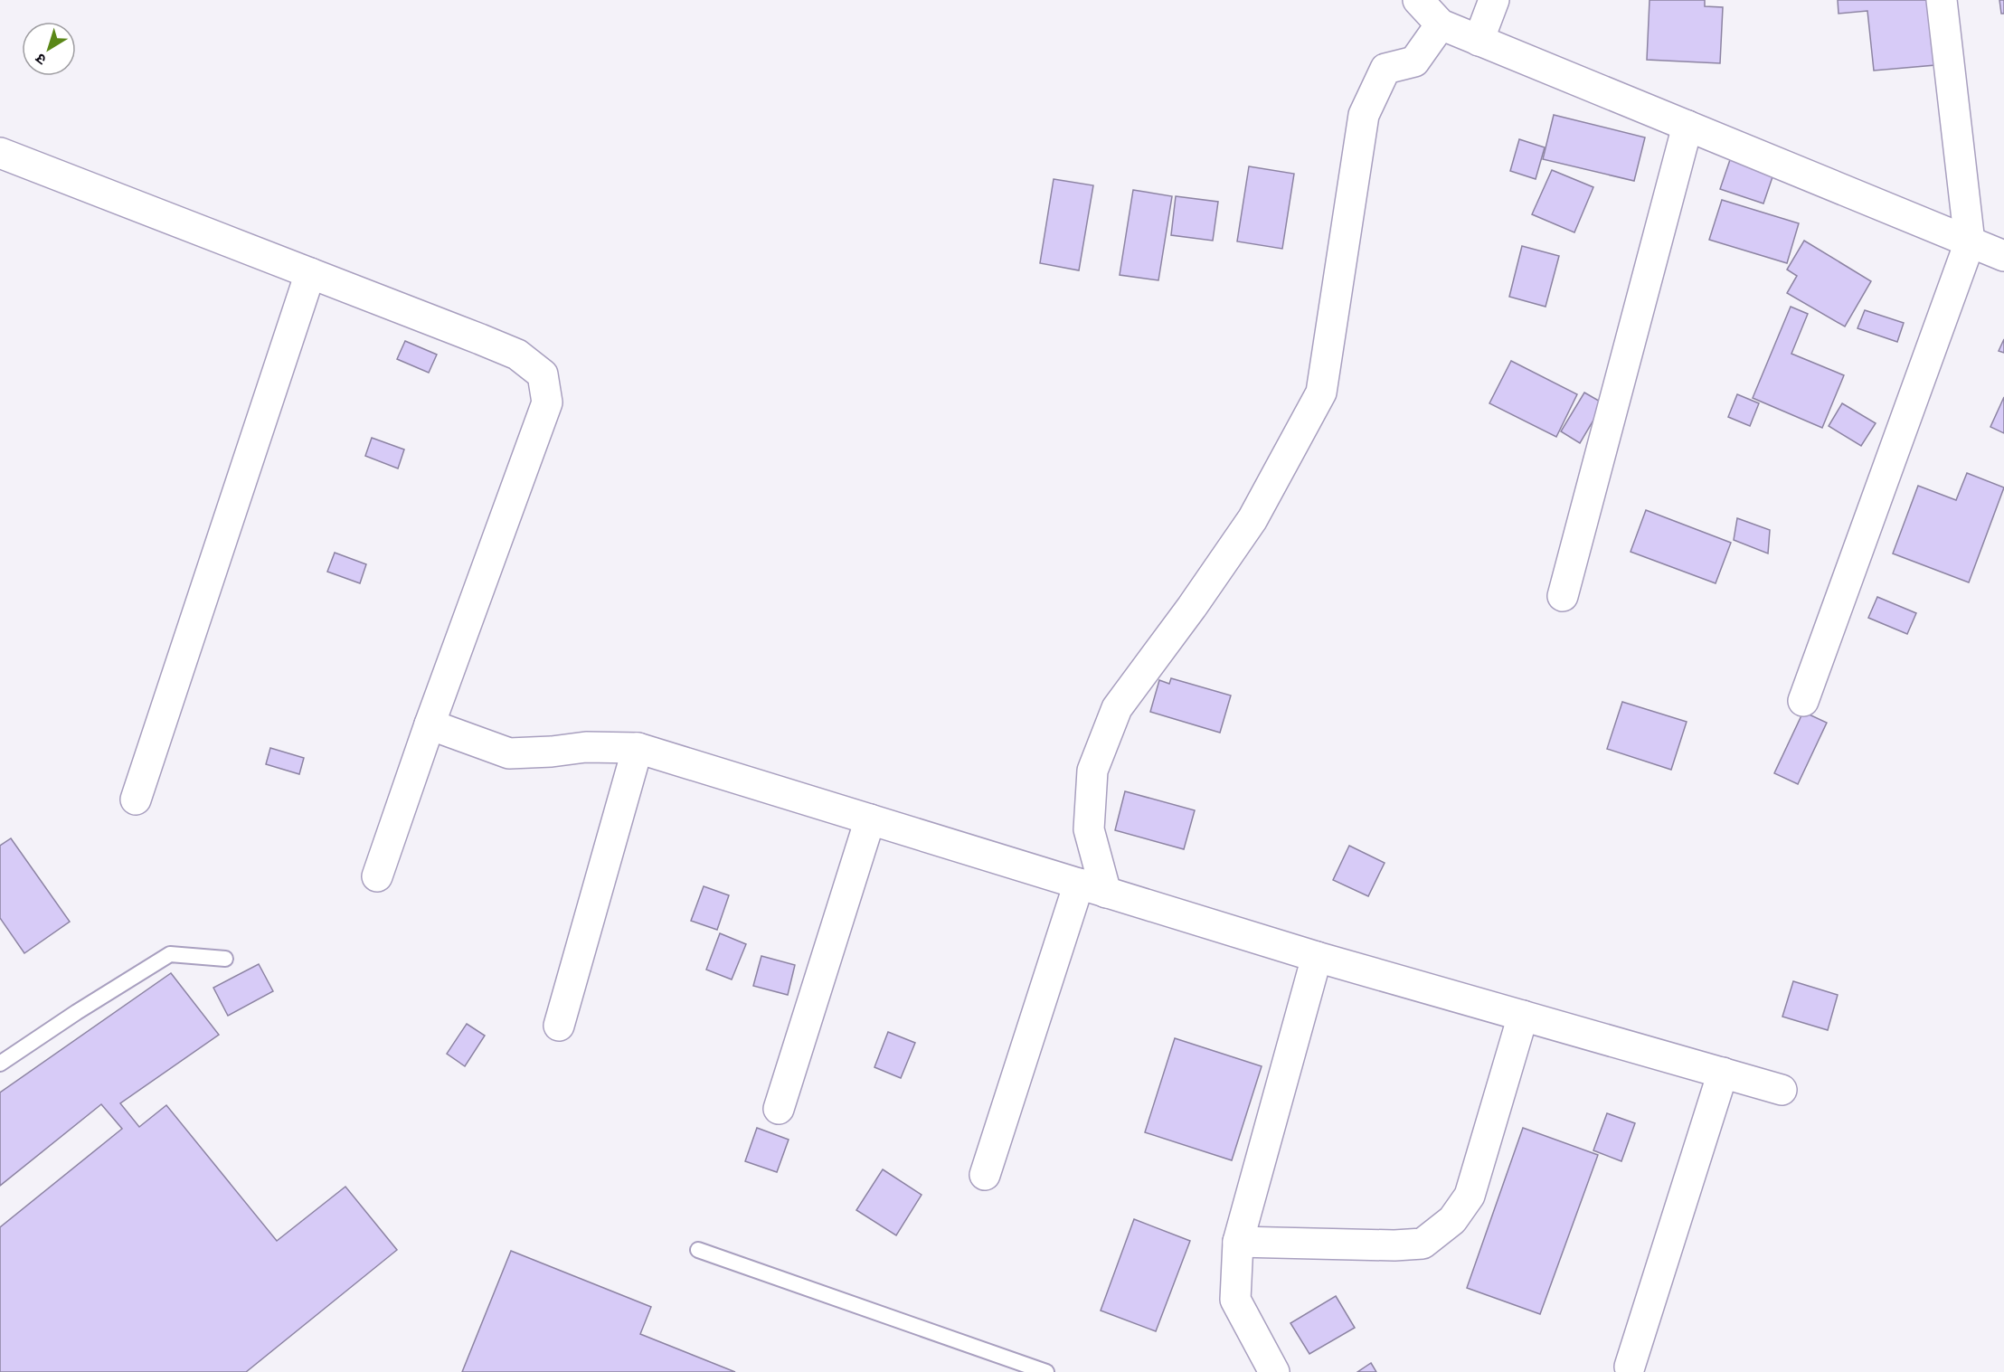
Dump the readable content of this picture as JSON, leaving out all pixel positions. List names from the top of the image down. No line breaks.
{"north":"bottom left"}
